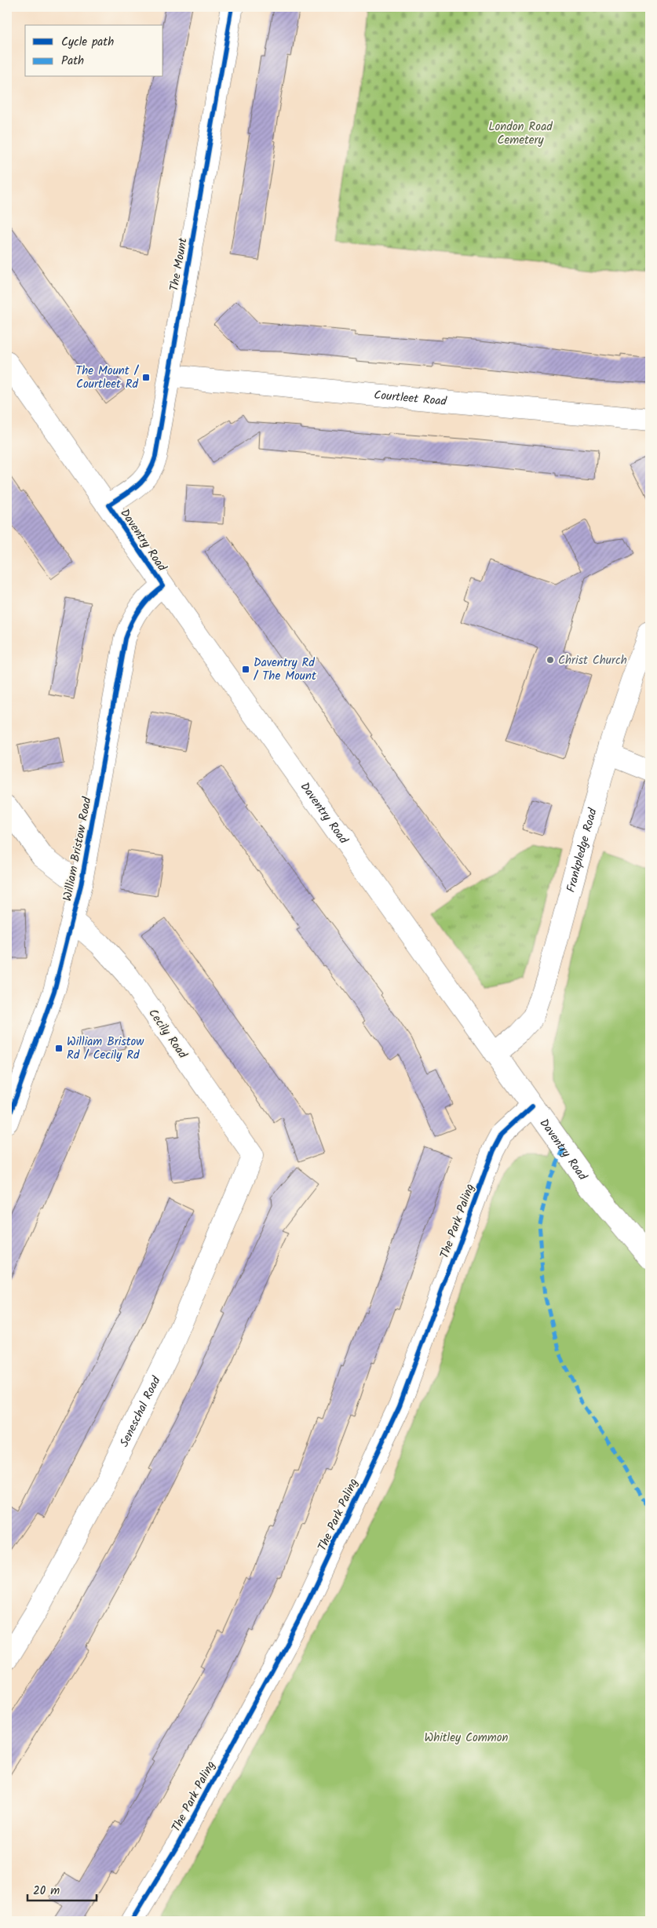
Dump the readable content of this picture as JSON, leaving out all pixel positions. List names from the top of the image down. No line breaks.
{"streets":{"street":["The Mount","Courtleet Road","Daventry Road","William Bristow Road","Frankpledge Road","Cecily Road","The Park Paling","Seneschal Road"]},"crossings":[["The Mount","Courtleet Road"],["The Mount","Daventry Road"],["Daventry Road","William Bristow Road"],["Daventry Road","Frankpledge Road"],["Daventry Road","The Park Paling"],["William Bristow Road","Cecily Road"],["Cecily Road","Seneschal Road"]],"parks":["London Road Cemetery","Whitley Common"],"places":{"transit":["The Mount / Courtleet Rd","Daventry Rd / The Mount","William Bristow Rd / Cecily Rd"],"other":["Christ Church"]},"legend":["Cycle path","Path"],"scale_bar":"20 m"}
